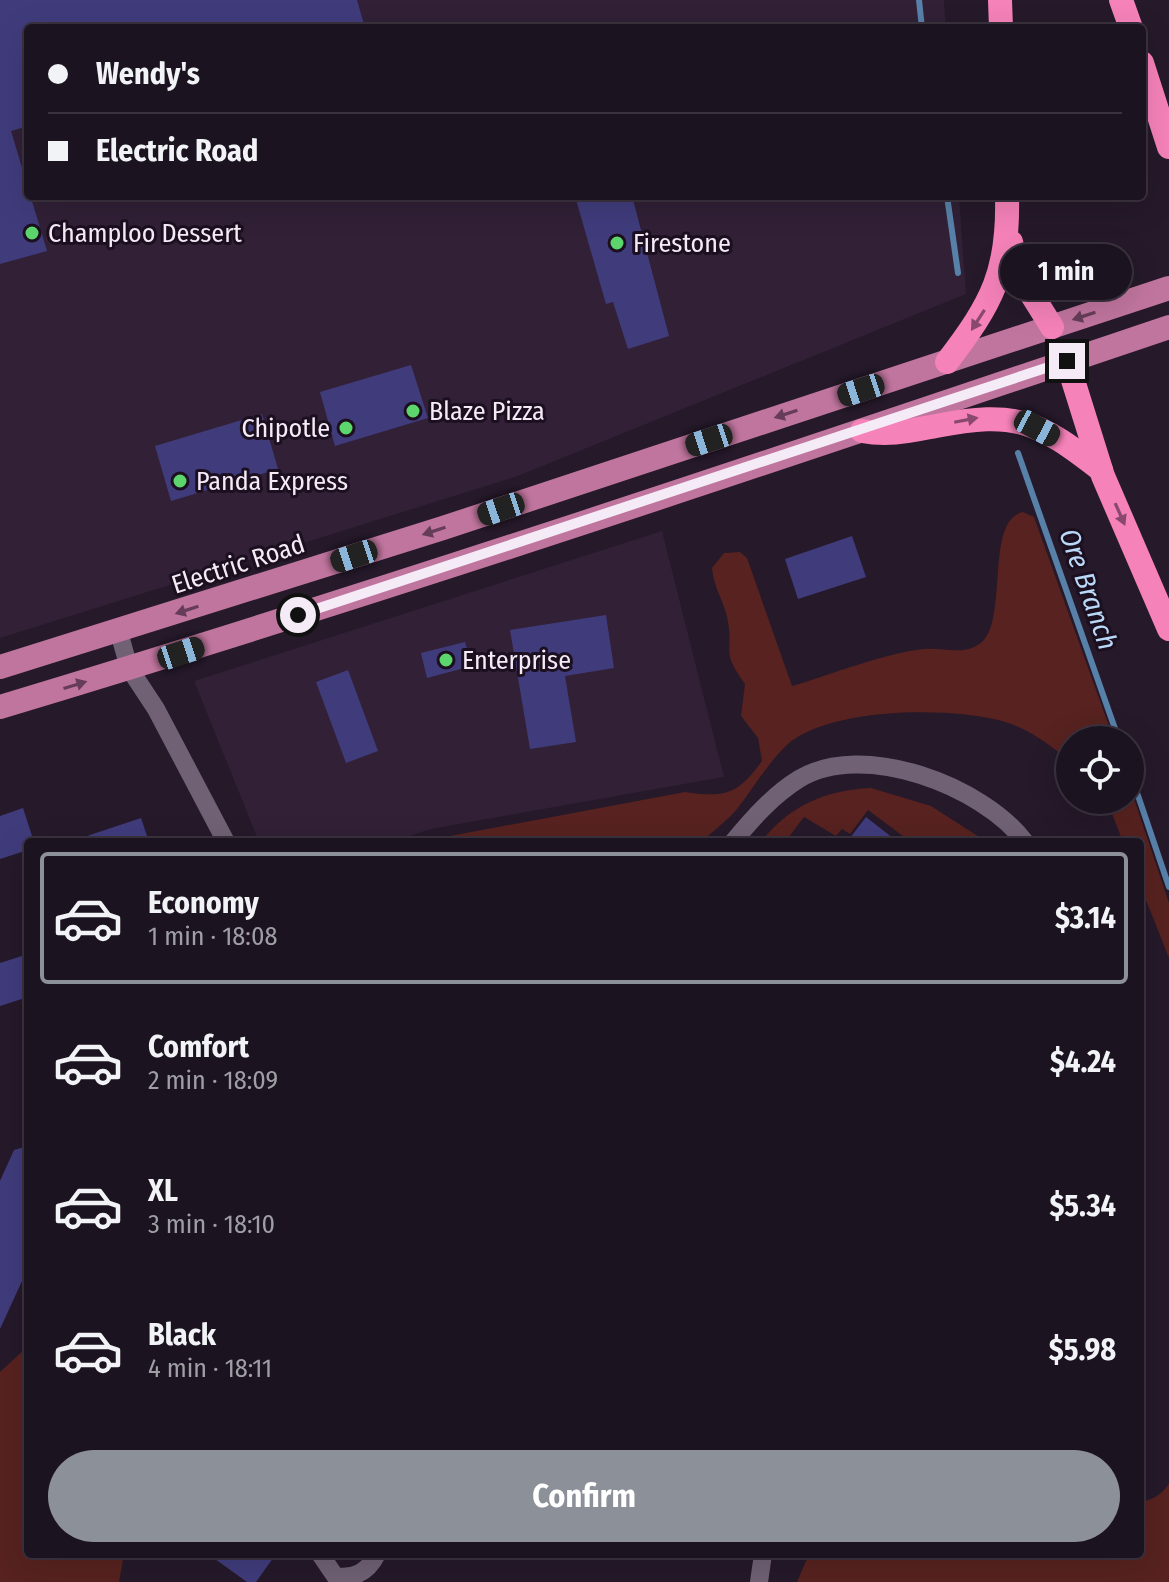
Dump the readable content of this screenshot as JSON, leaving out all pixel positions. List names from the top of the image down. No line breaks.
{"streets":{"main road":["Electric Road"]},"water":["Ore Branch"],"places":["Champloo Dessert","Firestone","Blaze Pizza","Chipotle","Panda Express","Enterprise"],"page":{"banner":["Wendy's","Electric Road"],"bubble":"1 min","list":[{"name":"Economy","note":"1 min · 18:08","value":"$3.14"},{"name":"Comfort","note":"2 min · 18:09","value":"$4.24"},{"name":"XL","note":"3 min · 18:10","value":"$5.34"},{"name":"Black","note":"4 min · 18:11","value":"$5.98"}],"buttons":"Confirm"}}
